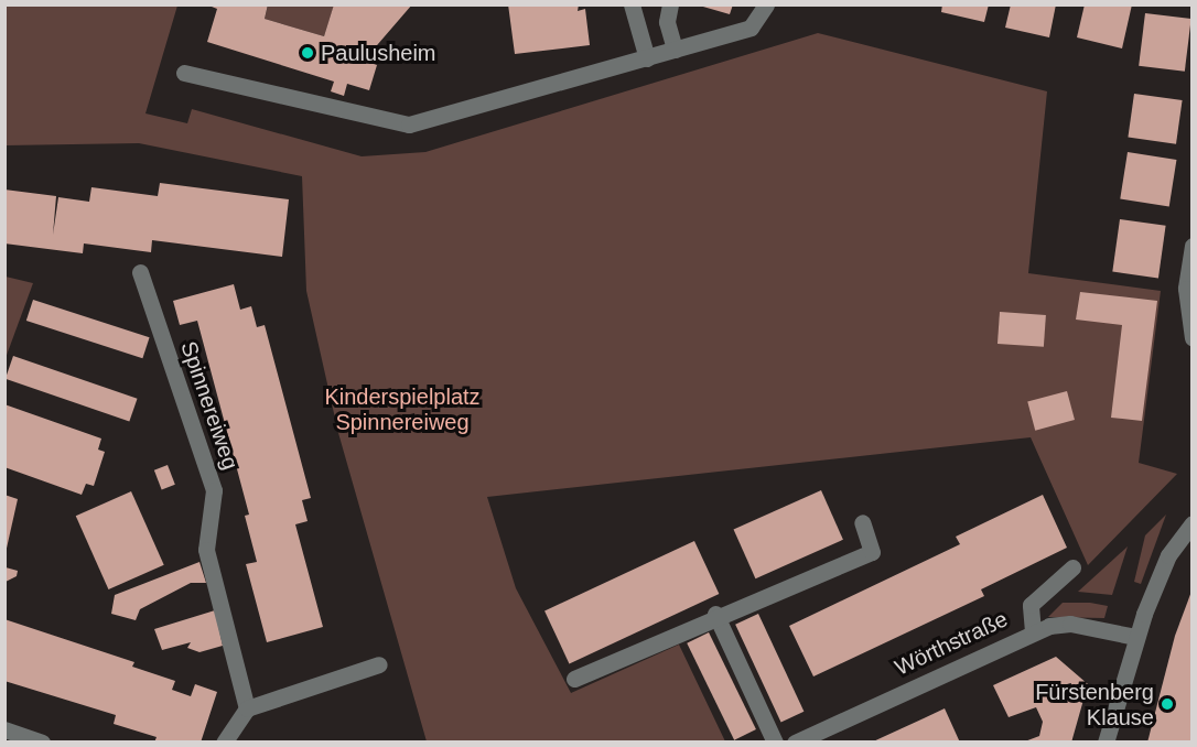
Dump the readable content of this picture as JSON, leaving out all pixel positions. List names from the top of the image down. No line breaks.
{"streets":{"street":["Spinnereiweg","Wörthstraße"]},"parks":["Kinderspielplatz Spinnereiweg"],"places":["Paulusheim","Fürstenberg Klause"]}
